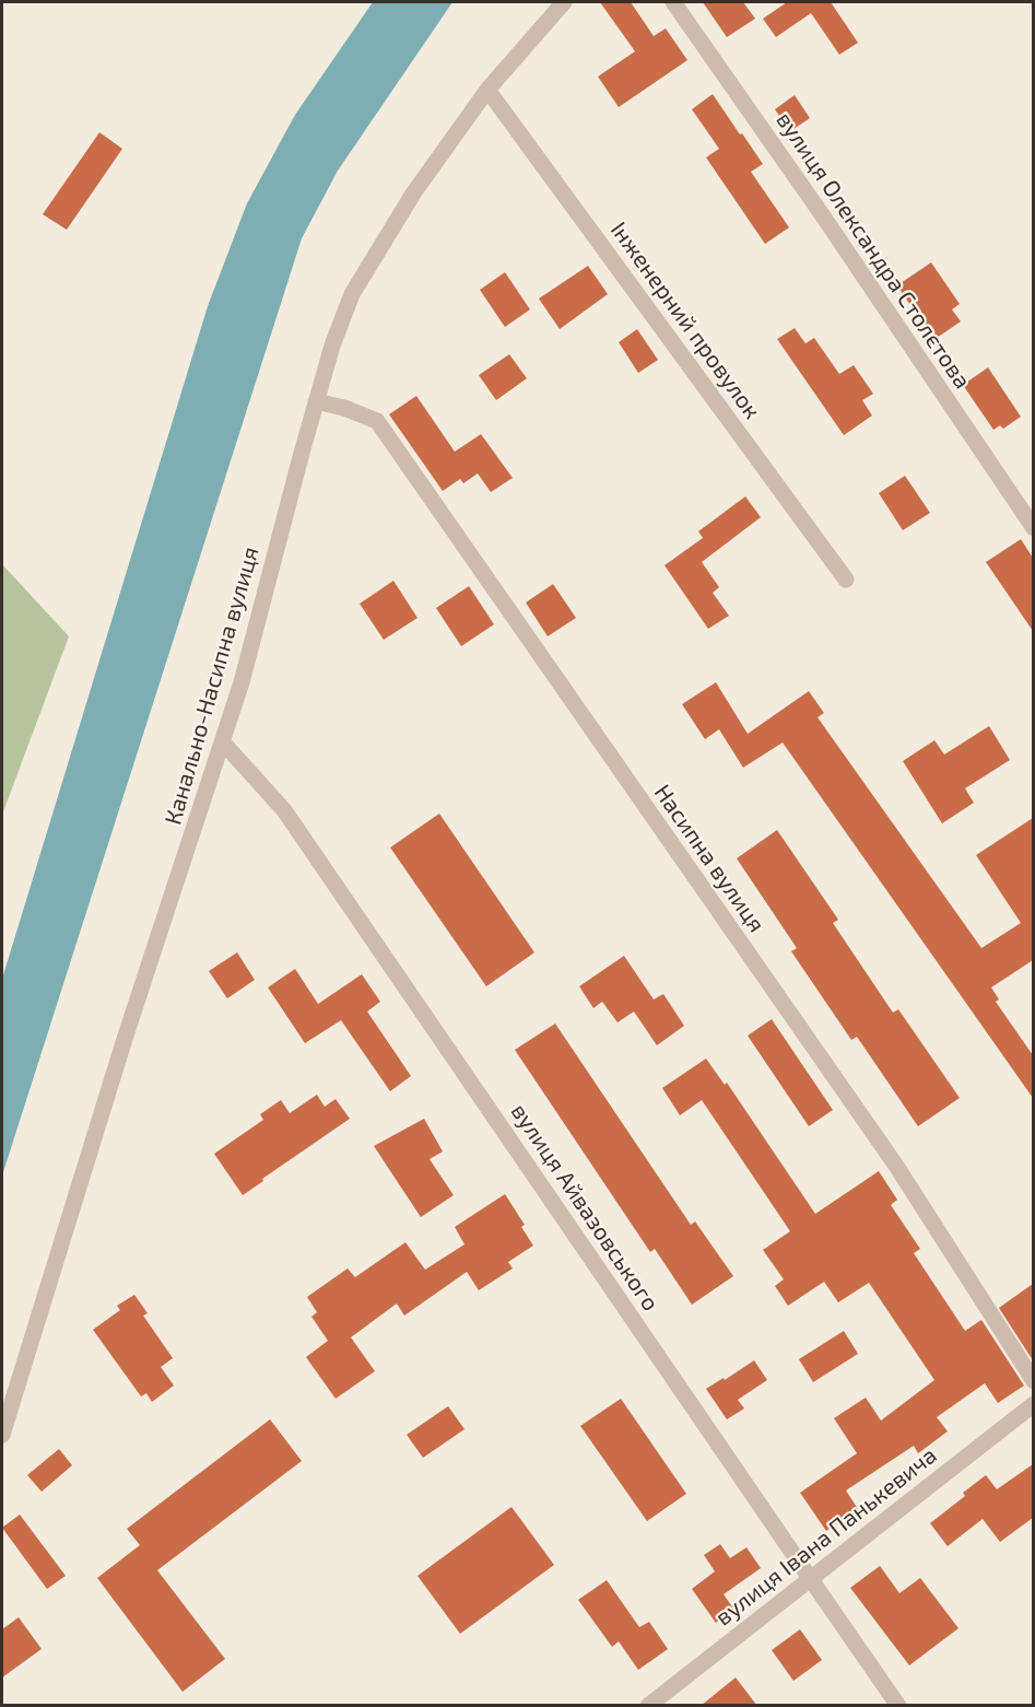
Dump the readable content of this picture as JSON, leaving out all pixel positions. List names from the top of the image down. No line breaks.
{"streets":{"street":["вулиця Олександра Столєтова","Інженерний провулок","Канально-Насипна вулиця","Насипна вулиця","вулиця Айвазовського","вулиця Івана Панькевича"]},"crossings":[["Інженерний провулок","Канально-Насипна вулиця"],["Канально-Насипна вулиця","Насипна вулиця"],["Канально-Насипна вулиця","вулиця Айвазовського"],["вулиця Айвазовського","вулиця Івана Панькевича"]]}
